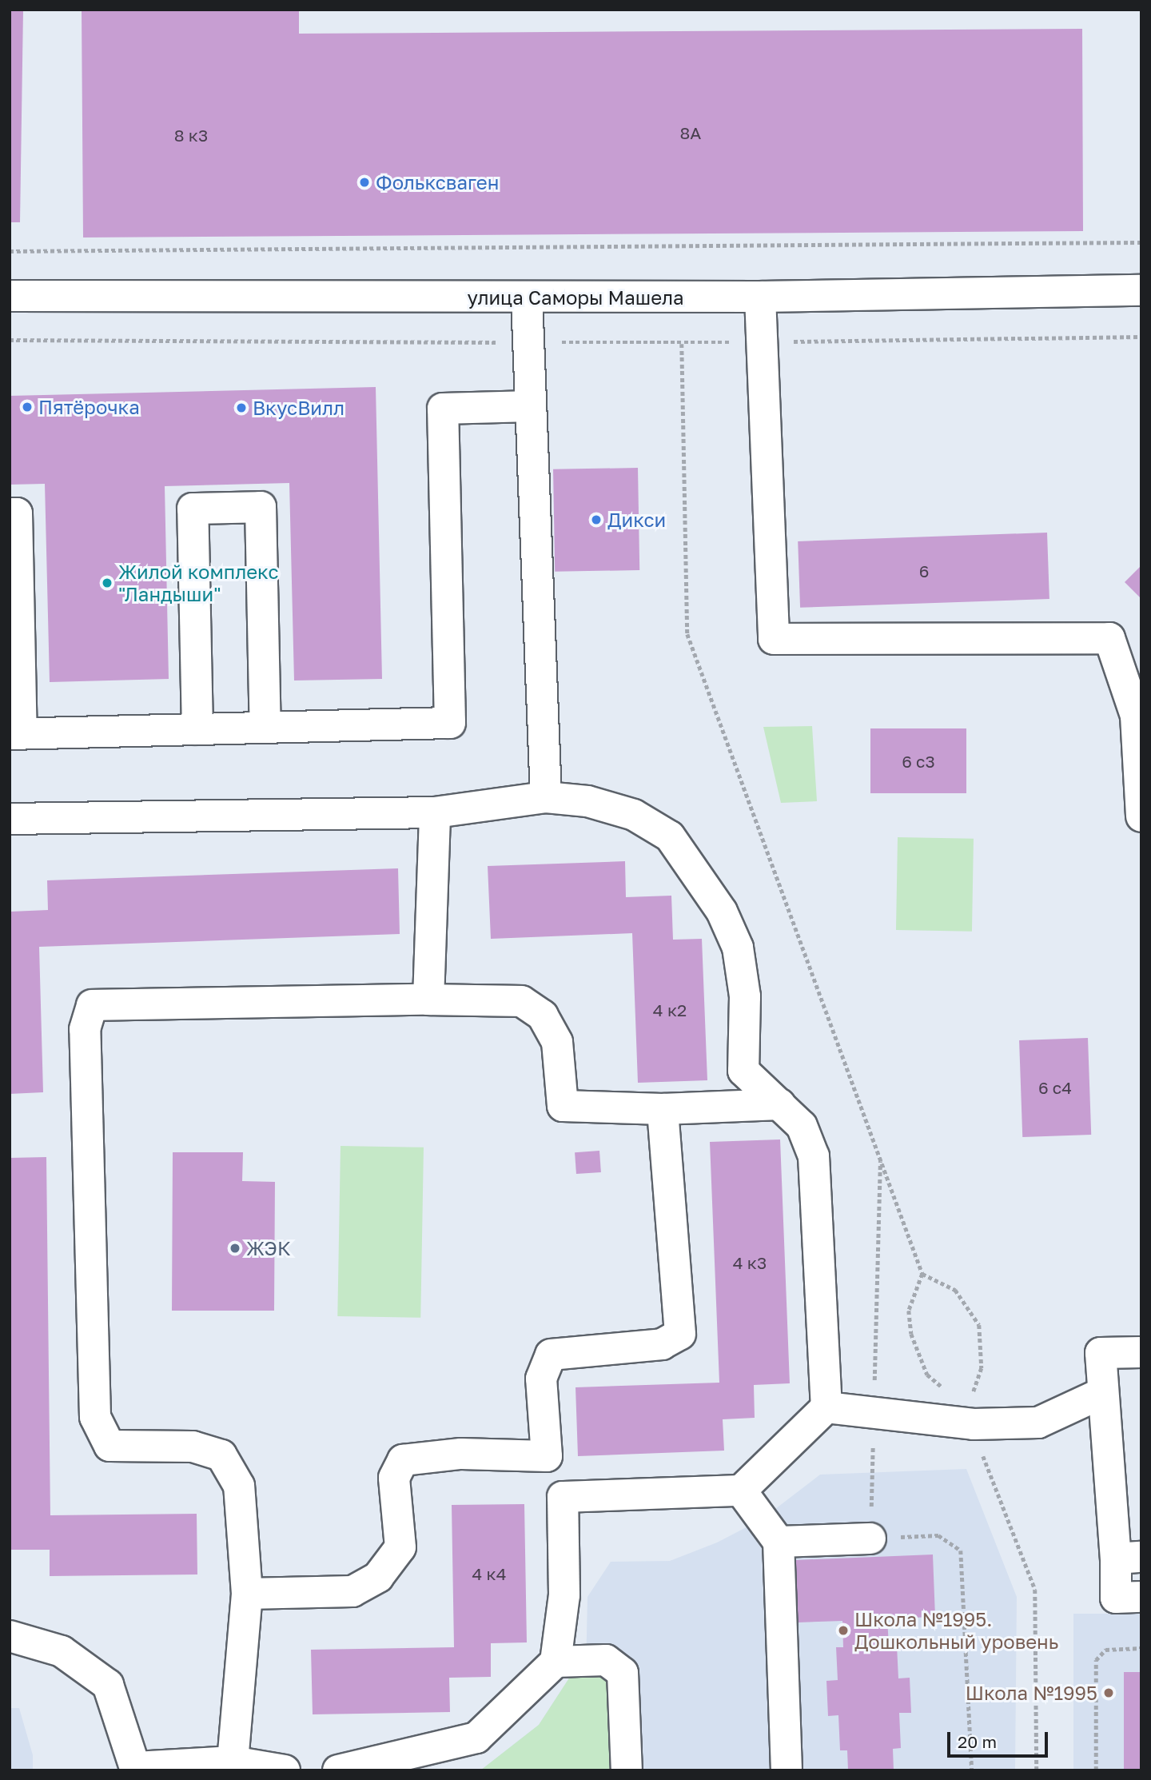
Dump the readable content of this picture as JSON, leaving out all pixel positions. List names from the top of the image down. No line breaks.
{"streets":{"street":["улица Саморы Машела"]},"places":["Фольксваген","Пятёрочка","ВкусВилл","Дикси","Жилой комплекс \"Ландыши\"","ЖЭК","Школа №1995. Дошкольный уровень","Школа №1995"],"house_numbers":["8А","8 к3","6","6 с3","4 к2","6 с4","4 к3","4 к4"],"scale_bar":"20 m"}
